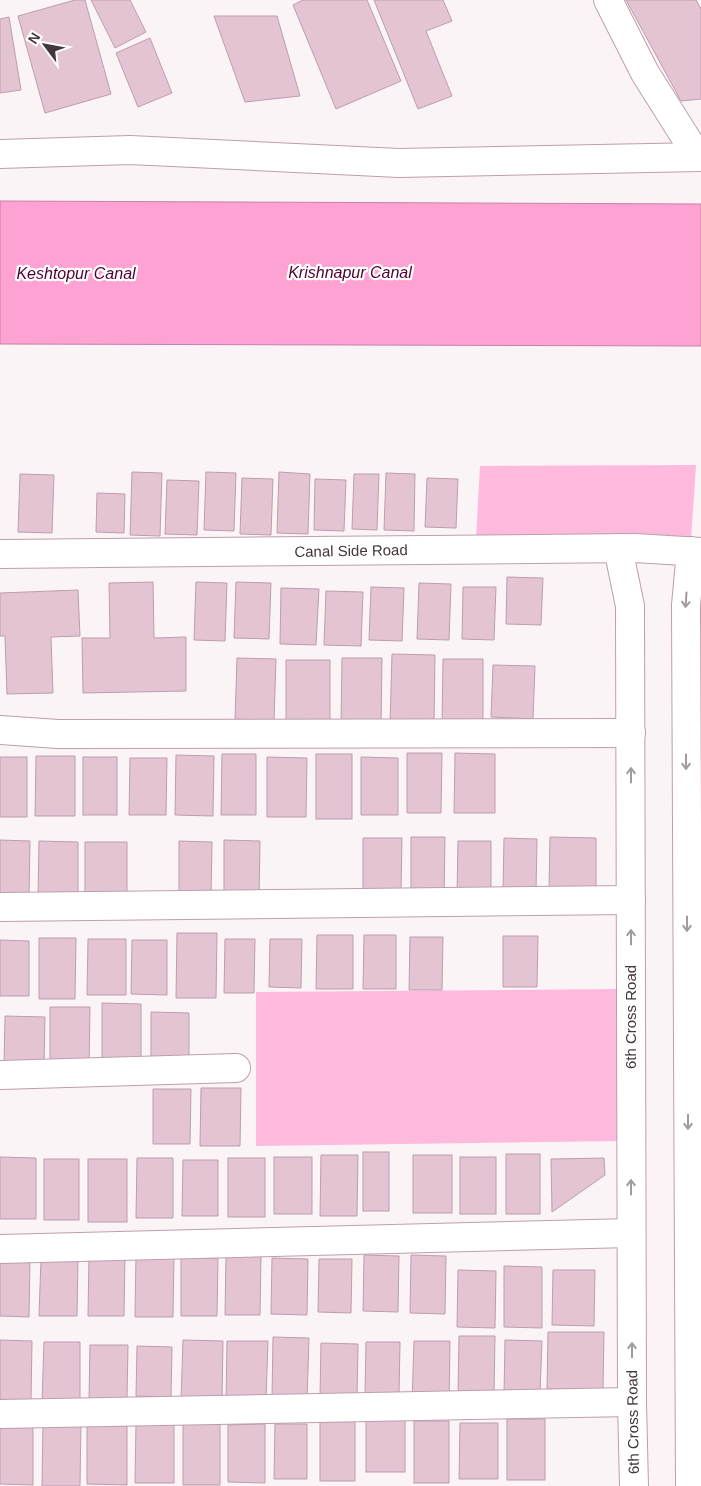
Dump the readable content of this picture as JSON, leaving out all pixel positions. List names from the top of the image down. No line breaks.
{"streets":{"street":["Canal Side Road","6th Cross Road"]},"crossings":[["Canal Side Road","6th Cross Road"]],"water":["Krishnapur Canal","Keshtopur Canal"],"north":"top left"}
